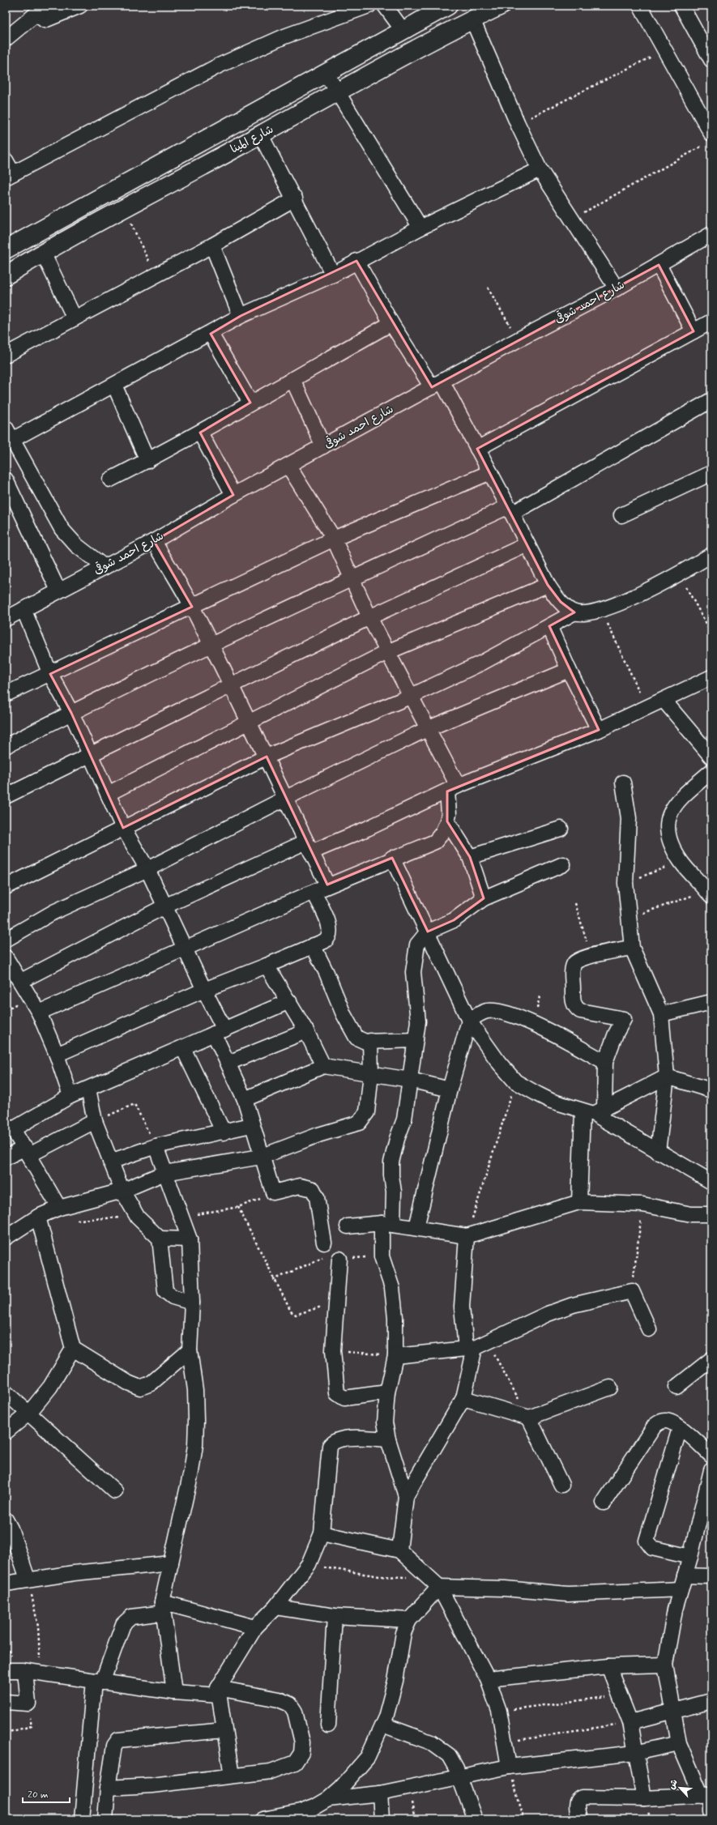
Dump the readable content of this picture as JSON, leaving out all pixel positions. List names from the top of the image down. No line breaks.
{"streets":{"main road":["شارع المينا"],"street":["شارع احمد شوقى"]},"scale_bar":"20 m","north":"top left"}
